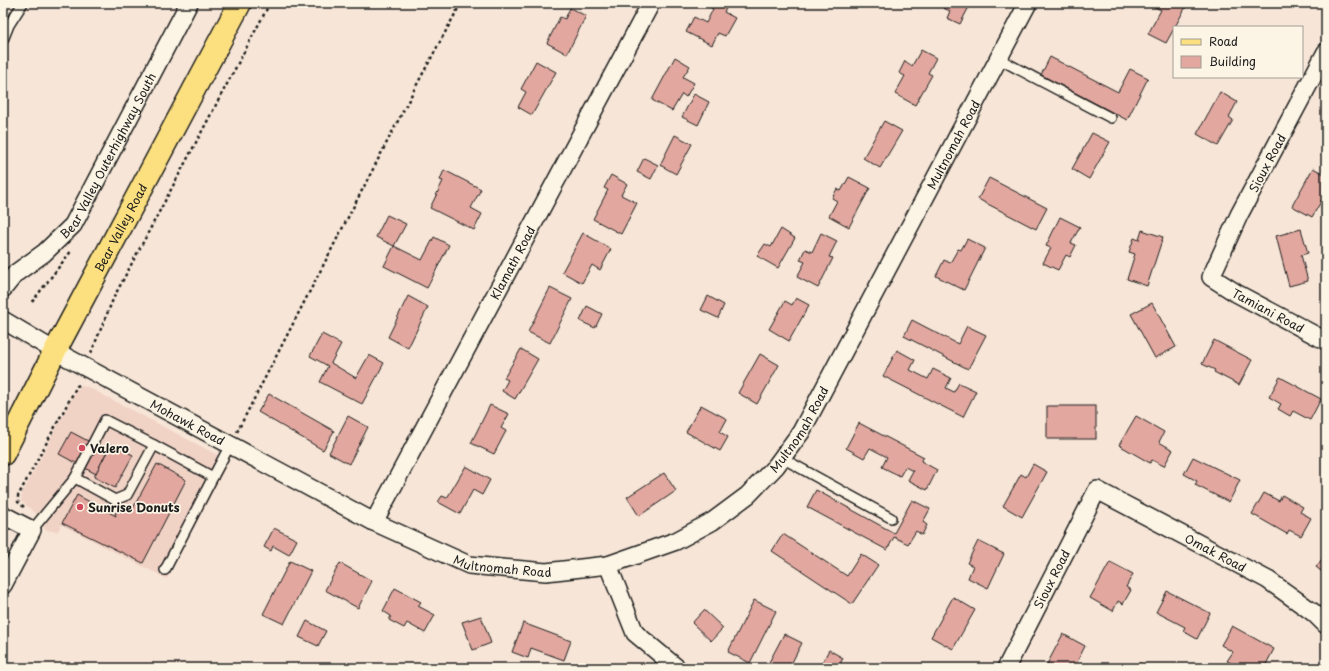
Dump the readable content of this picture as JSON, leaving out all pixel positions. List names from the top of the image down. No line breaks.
{"streets":{"main road":["Bear Valley Road"],"street":["Multnomah Road","Bear Valley Outerhighway South","Sioux Road","Klamath Road","Tamiani Road","Mohawk Road","Omak Road"]},"crossings":[["Multnomah Road","Klamath Road"],["Multnomah Road","Mohawk Road"],["Sioux Road","Tamiani Road"],["Sioux Road","Omak Road"],["Bear Valley Road","Mohawk Road"],["Klamath Road","Mohawk Road"]],"places":["Valero","Sunrise Donuts"],"legend":["Road","Building"]}
